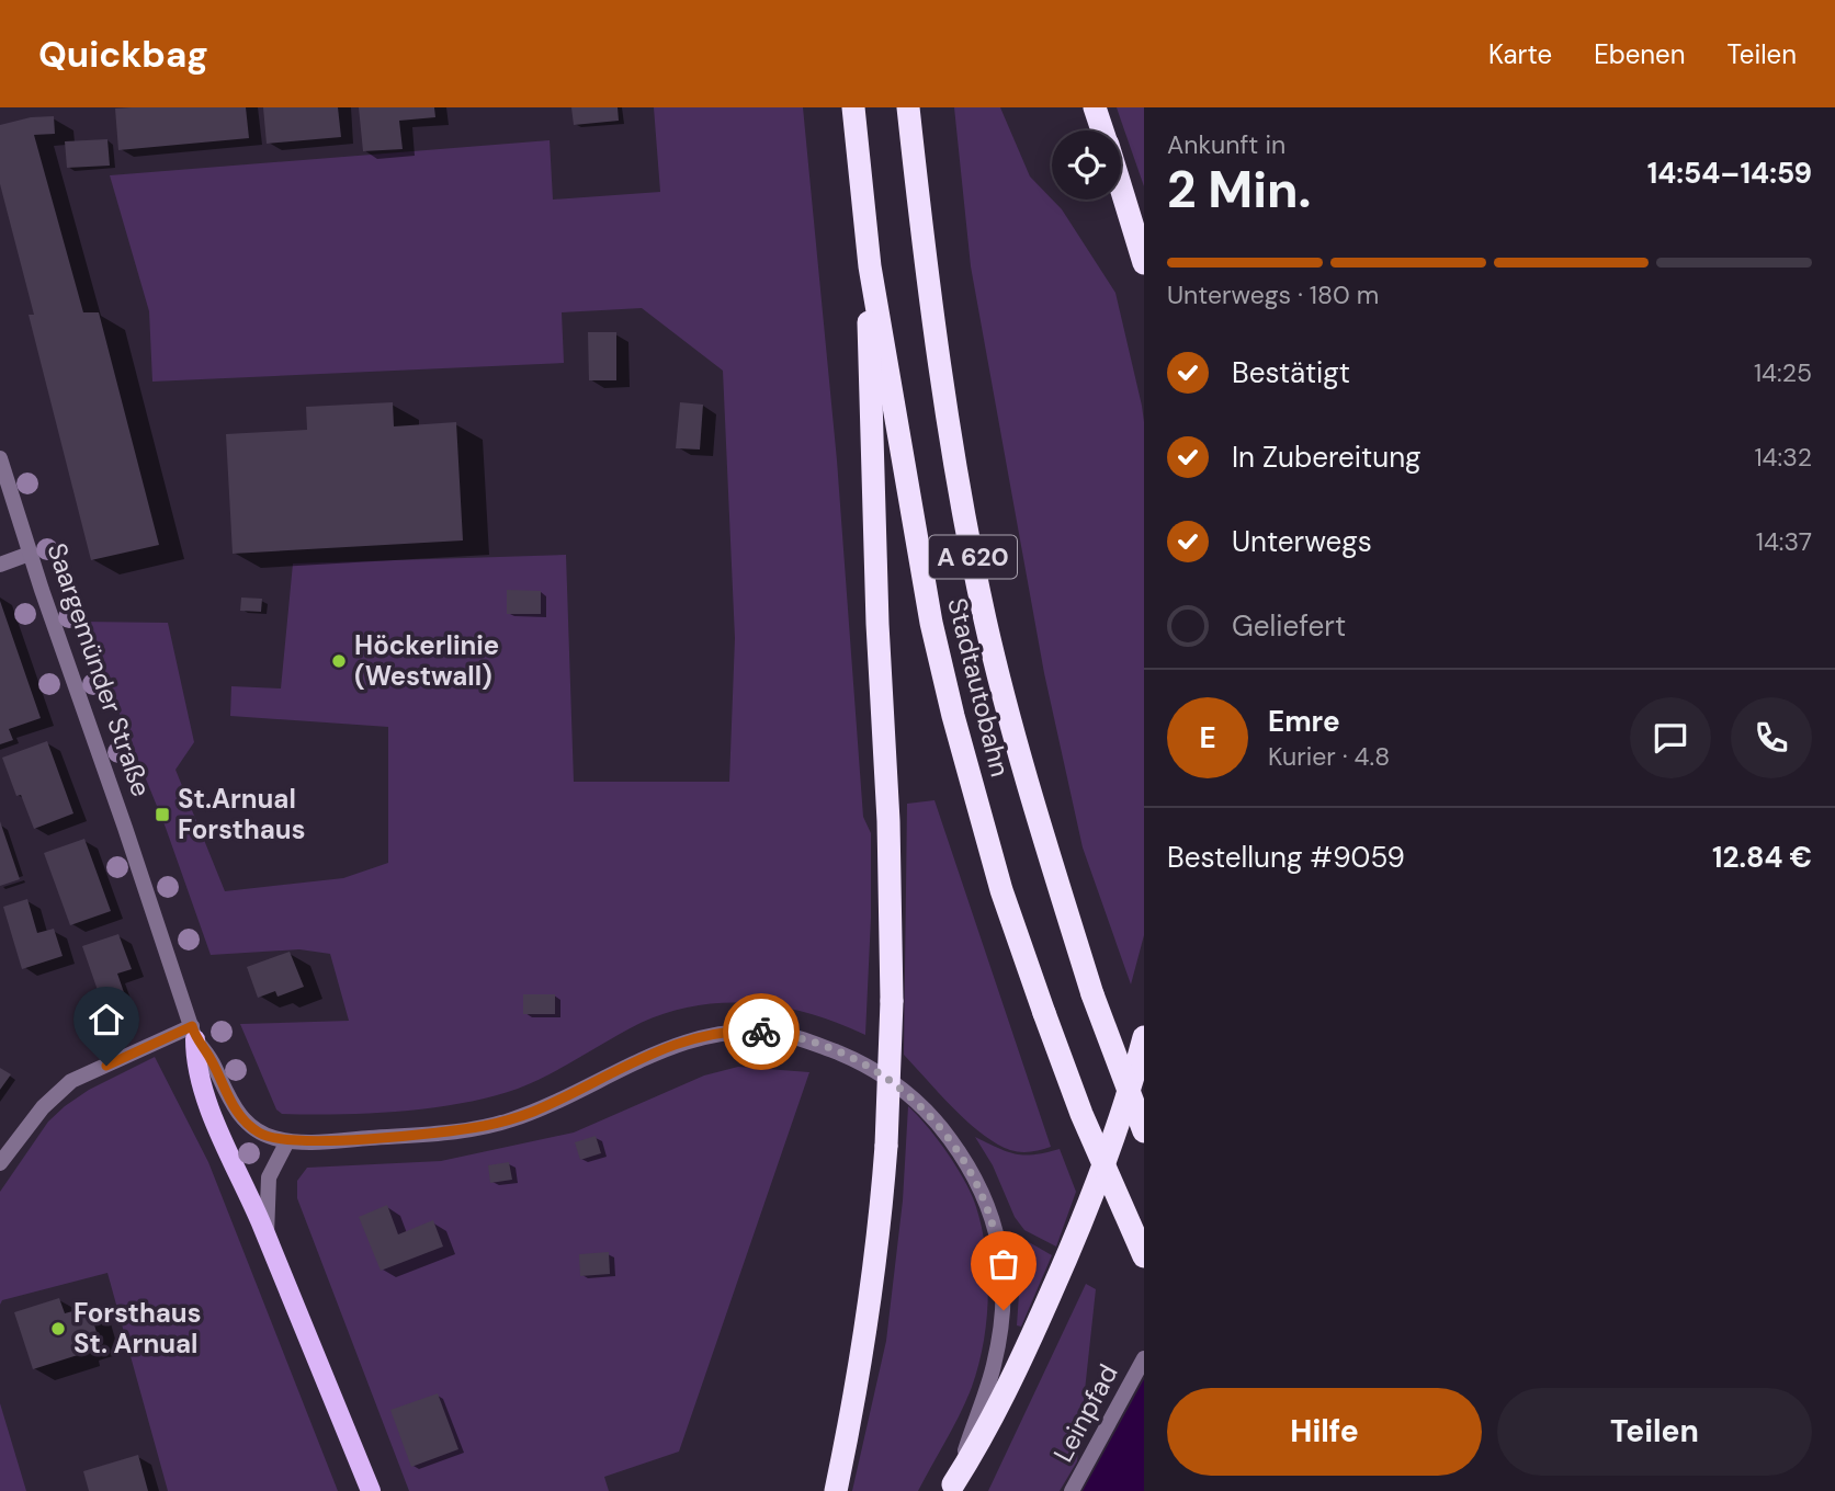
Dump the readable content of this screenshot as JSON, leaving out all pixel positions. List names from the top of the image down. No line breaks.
{"streets":{"highway":["A 620","Stadtautobahn"],"street":["Saargemünder Straße","Leinpfad"]},"places":{"other":["Höckerlinie (Westwall)","Forsthaus St. Arnual"],"transit":["St.Arnual Forsthaus"]},"page":{"header":"Quickbag","nav":["Karte","Ebenen","Teilen"],"heading":["2 Min.","Ankunft in","14:54–14:59"],"panel":["Emre","Kurier · 4.8","Bestellung #9059","12.84 €"],"bar":"Unterwegs · 180 m","list":[["Bestätigt","14:25"],["In Zubereitung","14:32"],["Unterwegs","14:37"],"Geliefert"],"round":"E","buttons":["Hilfe","Teilen"]}}
